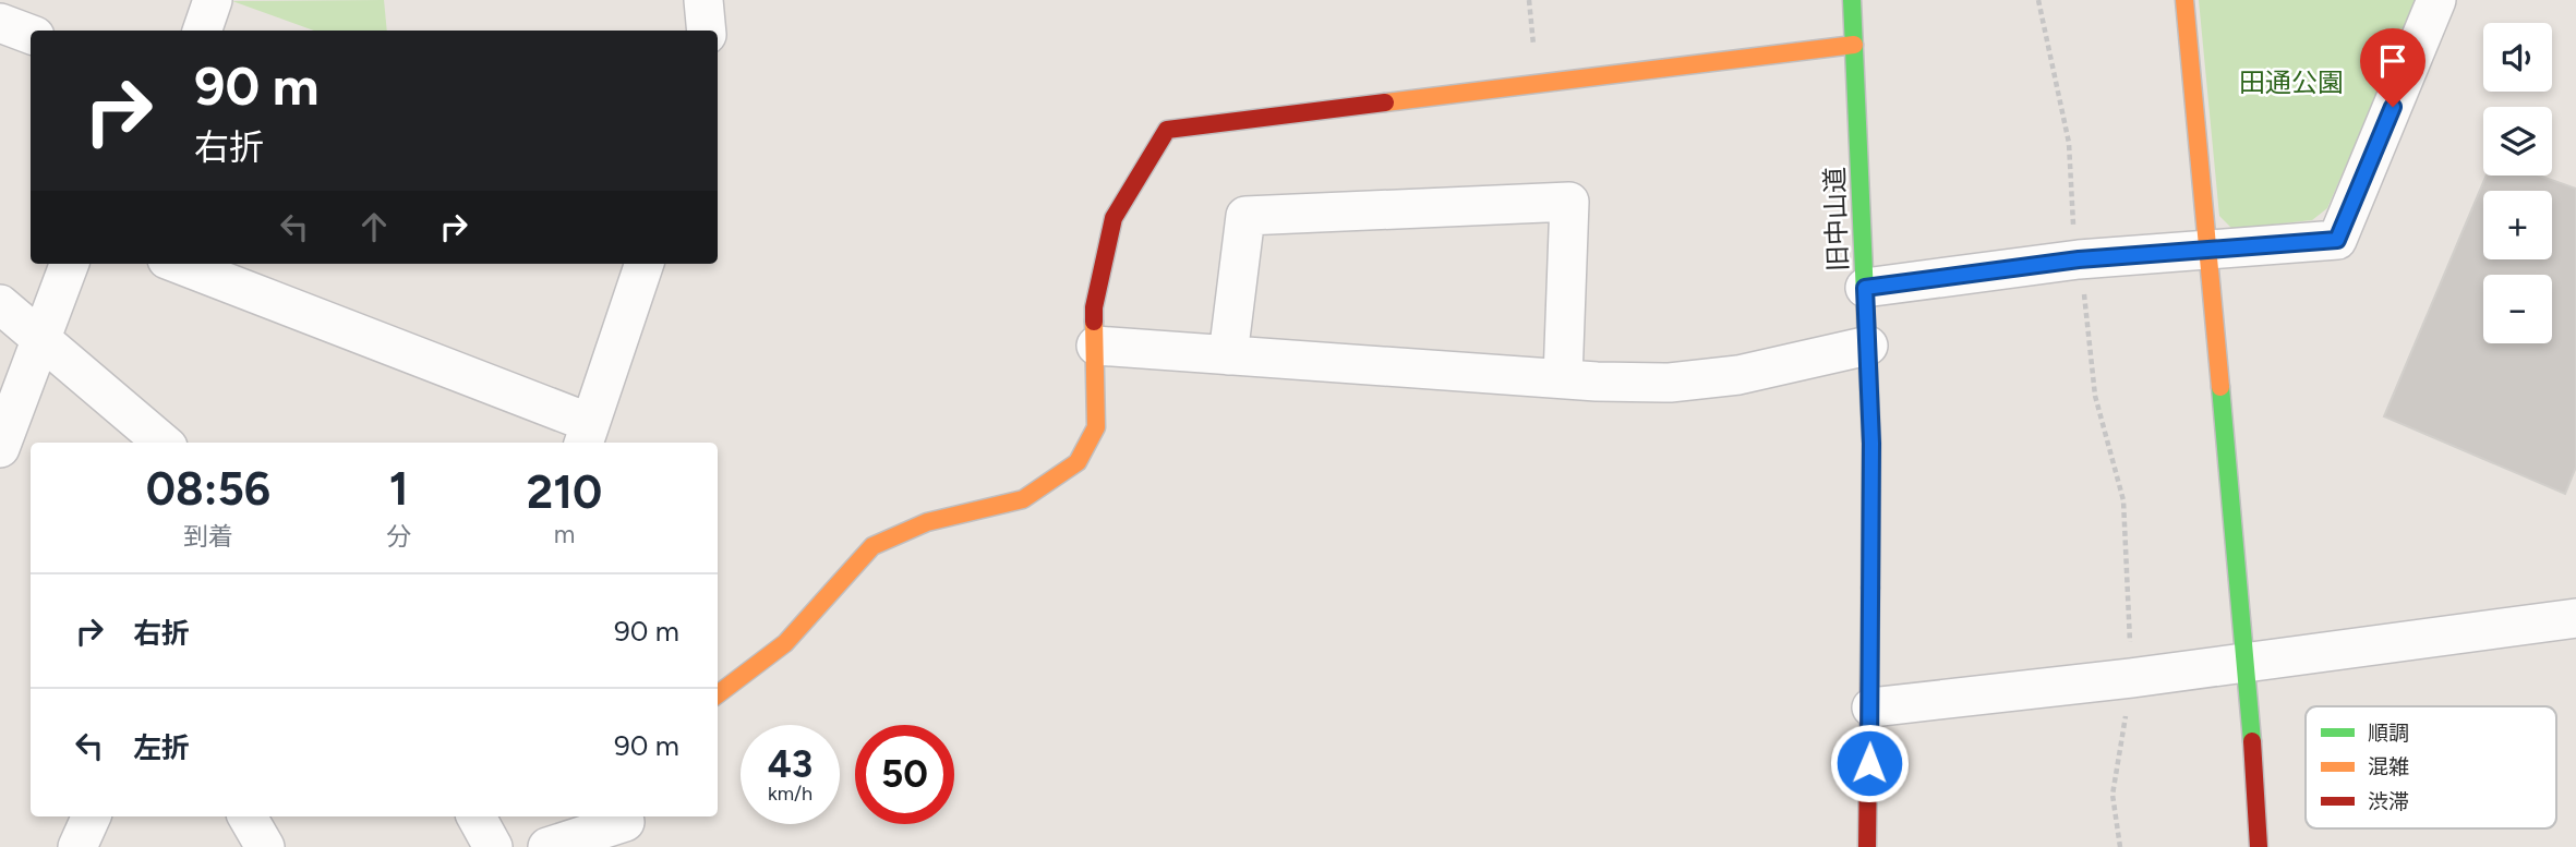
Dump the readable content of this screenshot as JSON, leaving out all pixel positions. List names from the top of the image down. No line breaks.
{"streets":{"street":["旧中山道"]},"parks":["田通公園"],"legend":["順調","混雑","渋滞"],"page":{"map_buttons":["+","−"],"turn":["90 m","右折"],"eta":["08:56","到着","1","分","210","m"],"list":[{"name":"右折","value":"90 m"},{"name":"左折","value":"90 m"}],"speed":"43 km/h","limit":"50"}}
